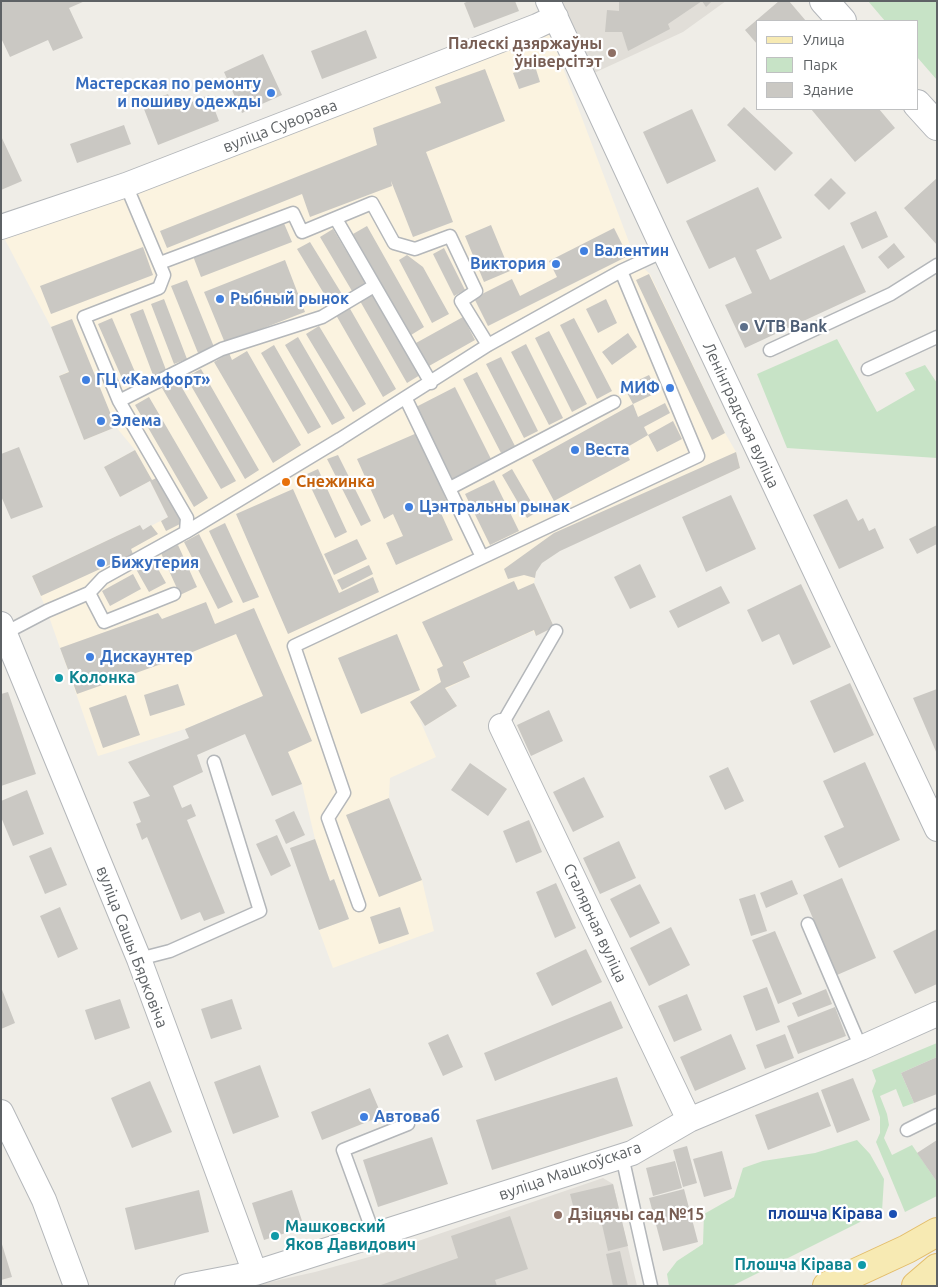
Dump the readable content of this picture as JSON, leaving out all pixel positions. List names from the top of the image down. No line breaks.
{"streets":{"street":["вуліца Суворава","Ленінградская вуліца","Сталярная вуліца","вуліца Сашы Бярковіча","вуліца Машкоўскага"]},"crossings":[["вуліца Суворава","Ленінградская вуліца"],["Сталярная вуліца","вуліца Машкоўскага"],["вуліца Сашы Бярковіча","вуліца Машкоўскага"]],"places":["Палескі дзяржаўны ўніверсітэт","Мастерская по ремонту и пошиву одежды","Валентин","Виктория","Рыбный рынок","VTB Bank","ГЦ «Камфорт»","МИФ","Элема","Веста","Снежинка","Цэнтральны рынак","Бижутерия","Дискаунтер","Колонка","Автоваб","плошча Кірава","Дзіцячы сад №15","Машковский Яков Давидович","Плошча Кірава"],"legend":["Улица","Парк","Здание"]}
